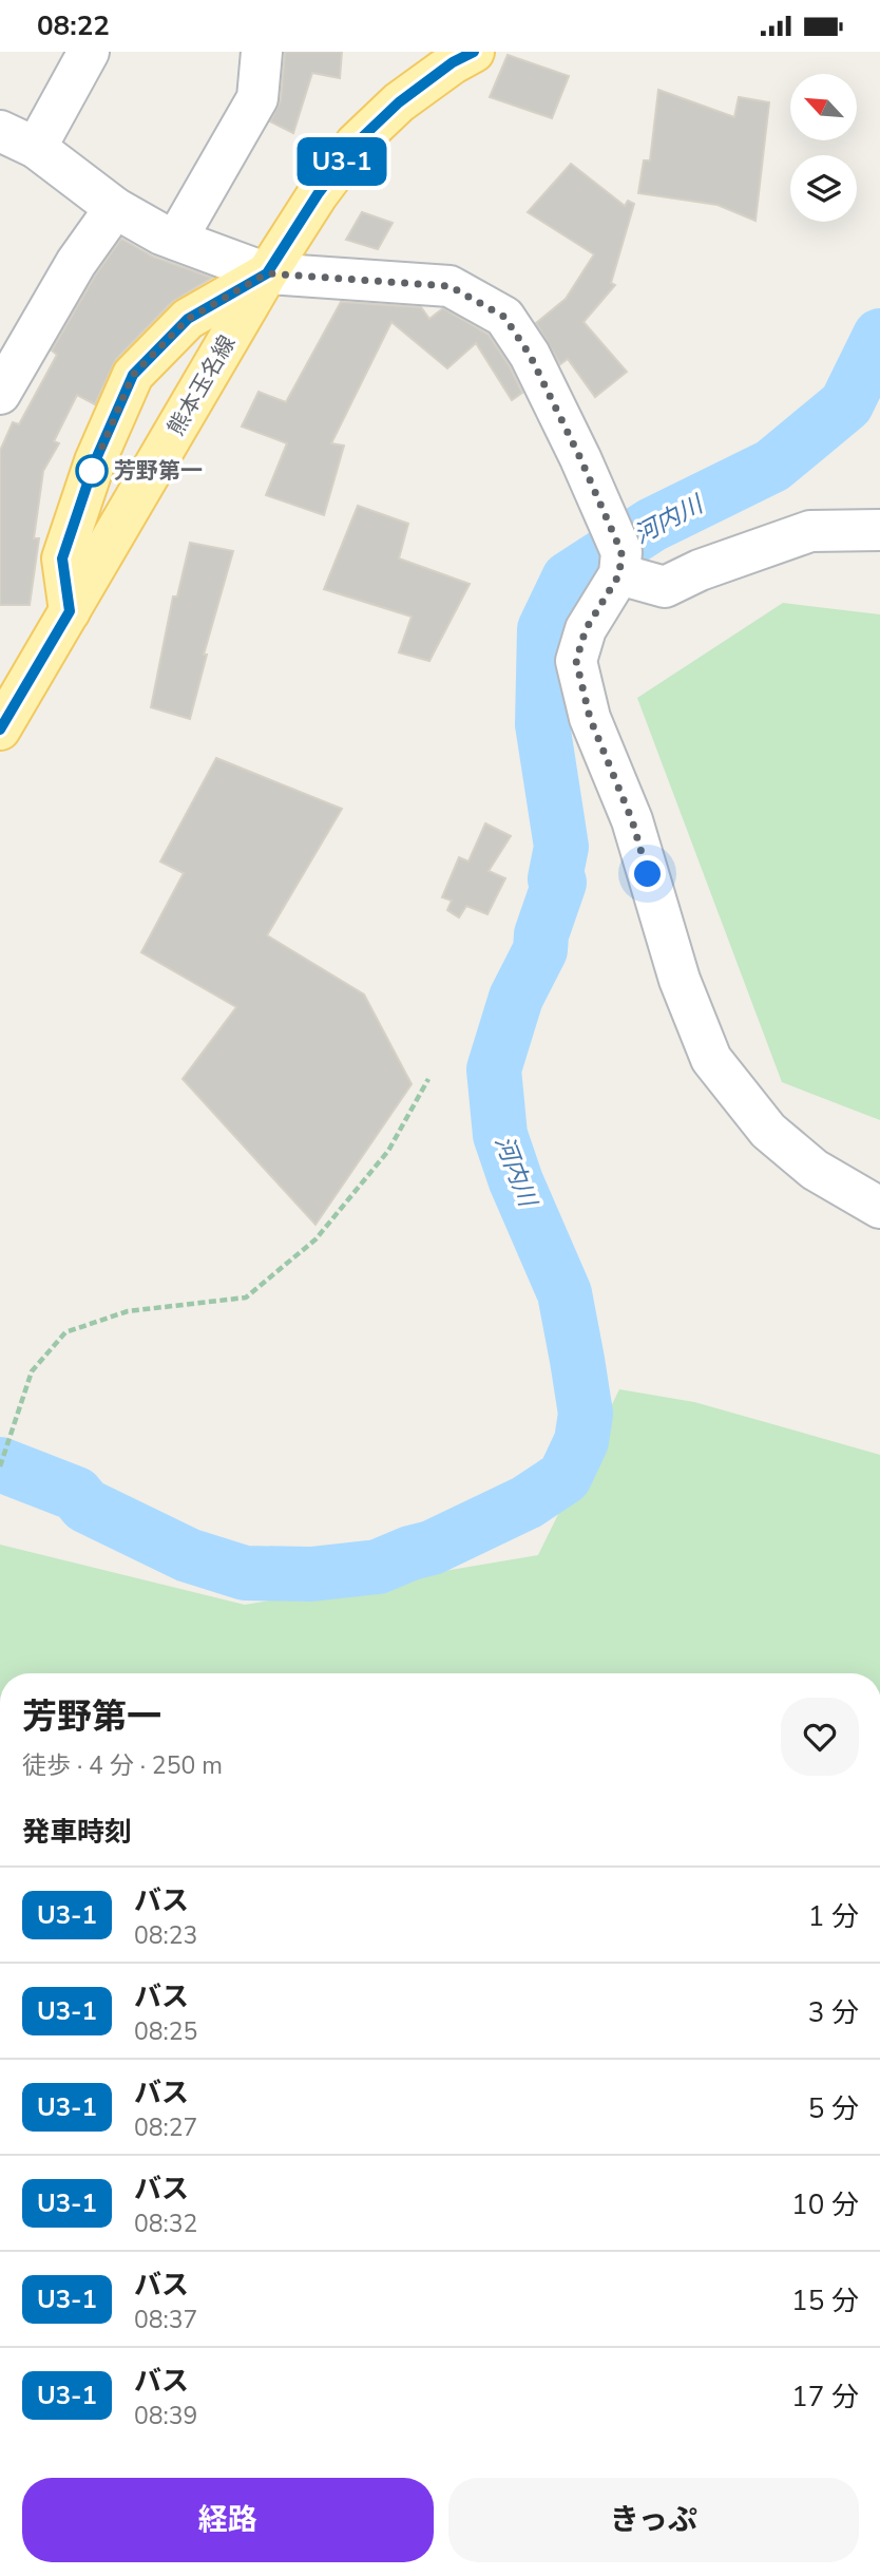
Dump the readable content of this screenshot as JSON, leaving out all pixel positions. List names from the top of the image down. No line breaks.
{"streets":{"main road":["熊本玉名線"]},"water":["河内川"],"places":["芳野第一"],"lines":["bus line U3-1"],"north":"top left","page":{"status":"08:22","on_map":"U3-1","heading":[["芳野第一","徒歩 · 4 分 · 250 m"],"発車時刻"],"list":[{"mark":"U3-1","name":"バス","note":"08:23","value":"1 分"},{"mark":"U3-1","name":"バス","note":"08:25","value":"3 分"},{"mark":"U3-1","name":"バス","note":"08:27","value":"5 分"},{"mark":"U3-1","name":"バス","note":"08:32","value":"10 分"},{"mark":"U3-1","name":"バス","note":"08:37","value":"15 分"},{"mark":"U3-1","name":"バス","note":"08:39","value":"17 分"}],"buttons":["経路","きっぷ"]}}
